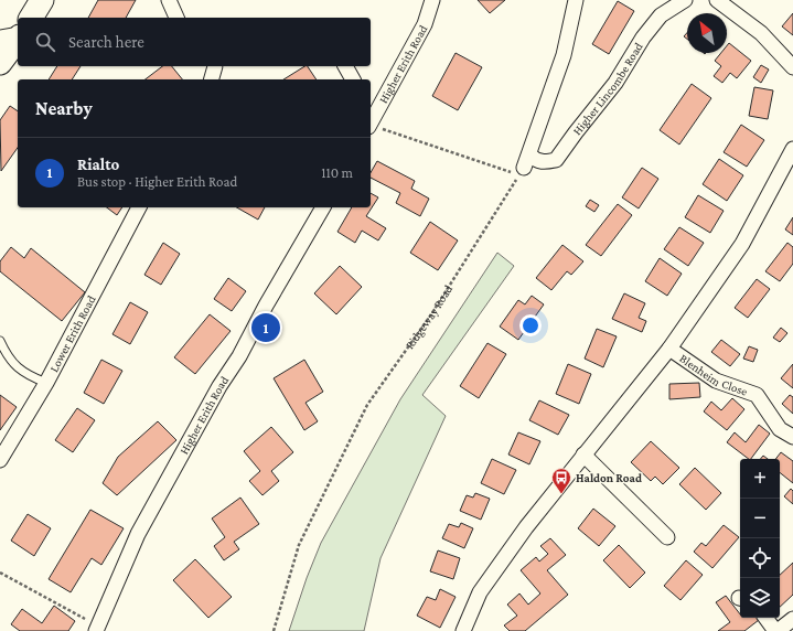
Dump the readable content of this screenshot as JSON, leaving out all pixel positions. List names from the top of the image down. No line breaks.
{"streets":{"street":["Higher Erith Road","Higher Lincombe Road","Lower Erith Road","Blenheim Close"],"path":["Ridgeway Road"]},"crossings":[["Higher Lincombe Road","Ridgeway Road"]],"places":{"bus stop":["Haldon Road"]},"north":"top left","page":{"search":"Search here","heading":"Nearby","list":[{"mark":"1","name":"Rialto","note":"Bus stop · Higher Erith Road","value":"110 m"}],"pins":"1","map_buttons":["+","−"]}}
